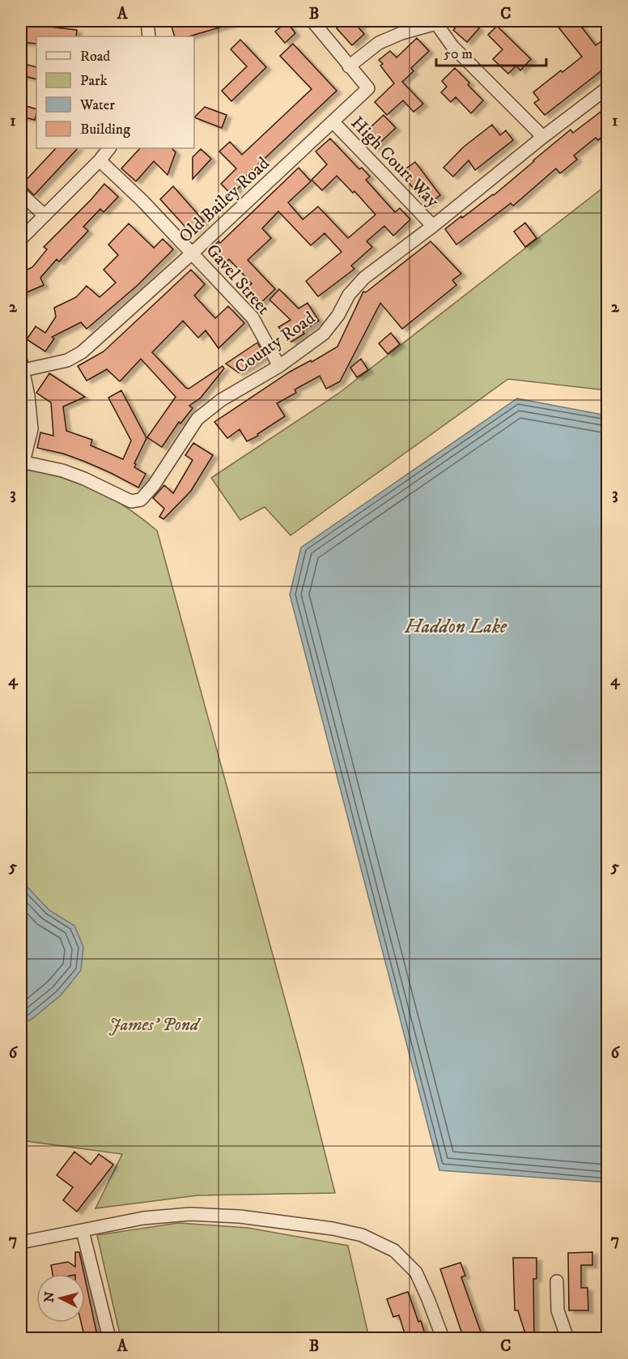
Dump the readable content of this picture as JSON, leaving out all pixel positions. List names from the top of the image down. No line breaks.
{"streets":{"street":["High Court Way","Old Bailey Road","Gavel Street","County Road"]},"crossings":[["High Court Way","Old Bailey Road"],["High Court Way","County Road"],["Old Bailey Road","Gavel Street"],["Gavel Street","County Road"]],"water":["Haddon Lake"],"parks":["James' Pond"],"legend":["Road","Park","Water","Building"],"scale_bar":"50 m","north":"left","grid":{"columns":["A","B","C"],"rows":["1","2","3","4","5","6","7"]}}
